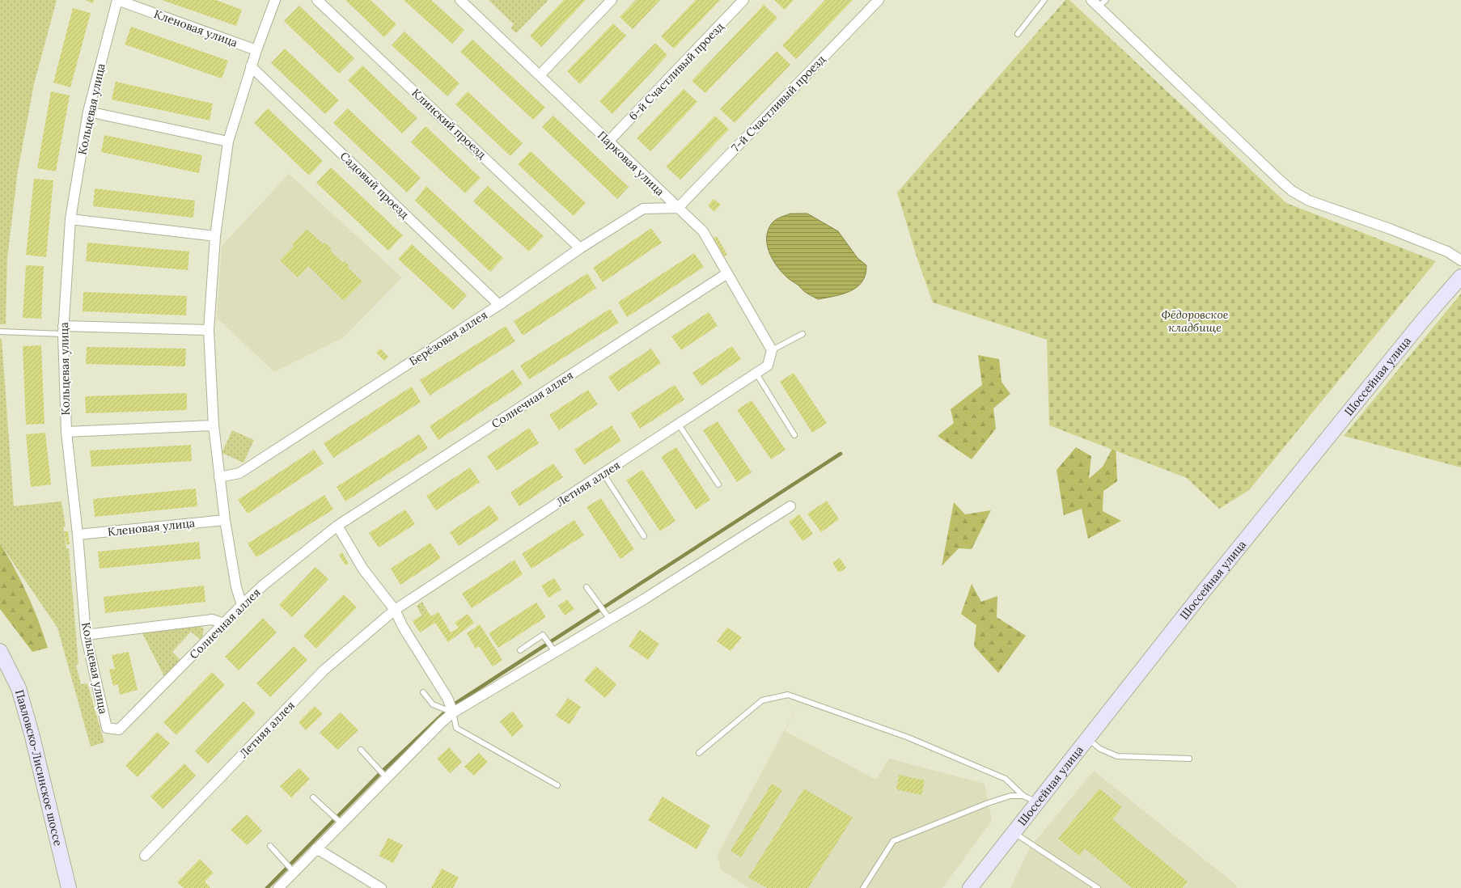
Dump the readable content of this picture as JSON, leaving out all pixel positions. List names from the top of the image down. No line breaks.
{"streets":{"main road":["Шоссейная улица","Павловско-Лисинское шоссе"],"street":["Кленовая улица","6-й Счастливый проезд","7-й Счастливый проезд","Кольцевая улица","Клинский проезд","Парковая улица","Садовый проезд","Берёзовая аллея","Солнечная аллея","Летняя аллея"]},"crossings":[["Кленовая улица","Кольцевая улица"],["6-й Счастливый проезд","Парковая улица"],["7-й Счастливый проезд","Парковая улица"],["7-й Счастливый проезд","Берёзовая аллея"],["Кольцевая улица","Солнечная аллея"],["Клинский проезд","Берёзовая аллея"],["Парковая улица","Берёзовая аллея"],["Парковая улица","Солнечная аллея"],["Парковая улица","Летняя аллея"],["Садовый проезд","Берёзовая аллея"]],"parks":["Фёдоровское кладбище"]}
